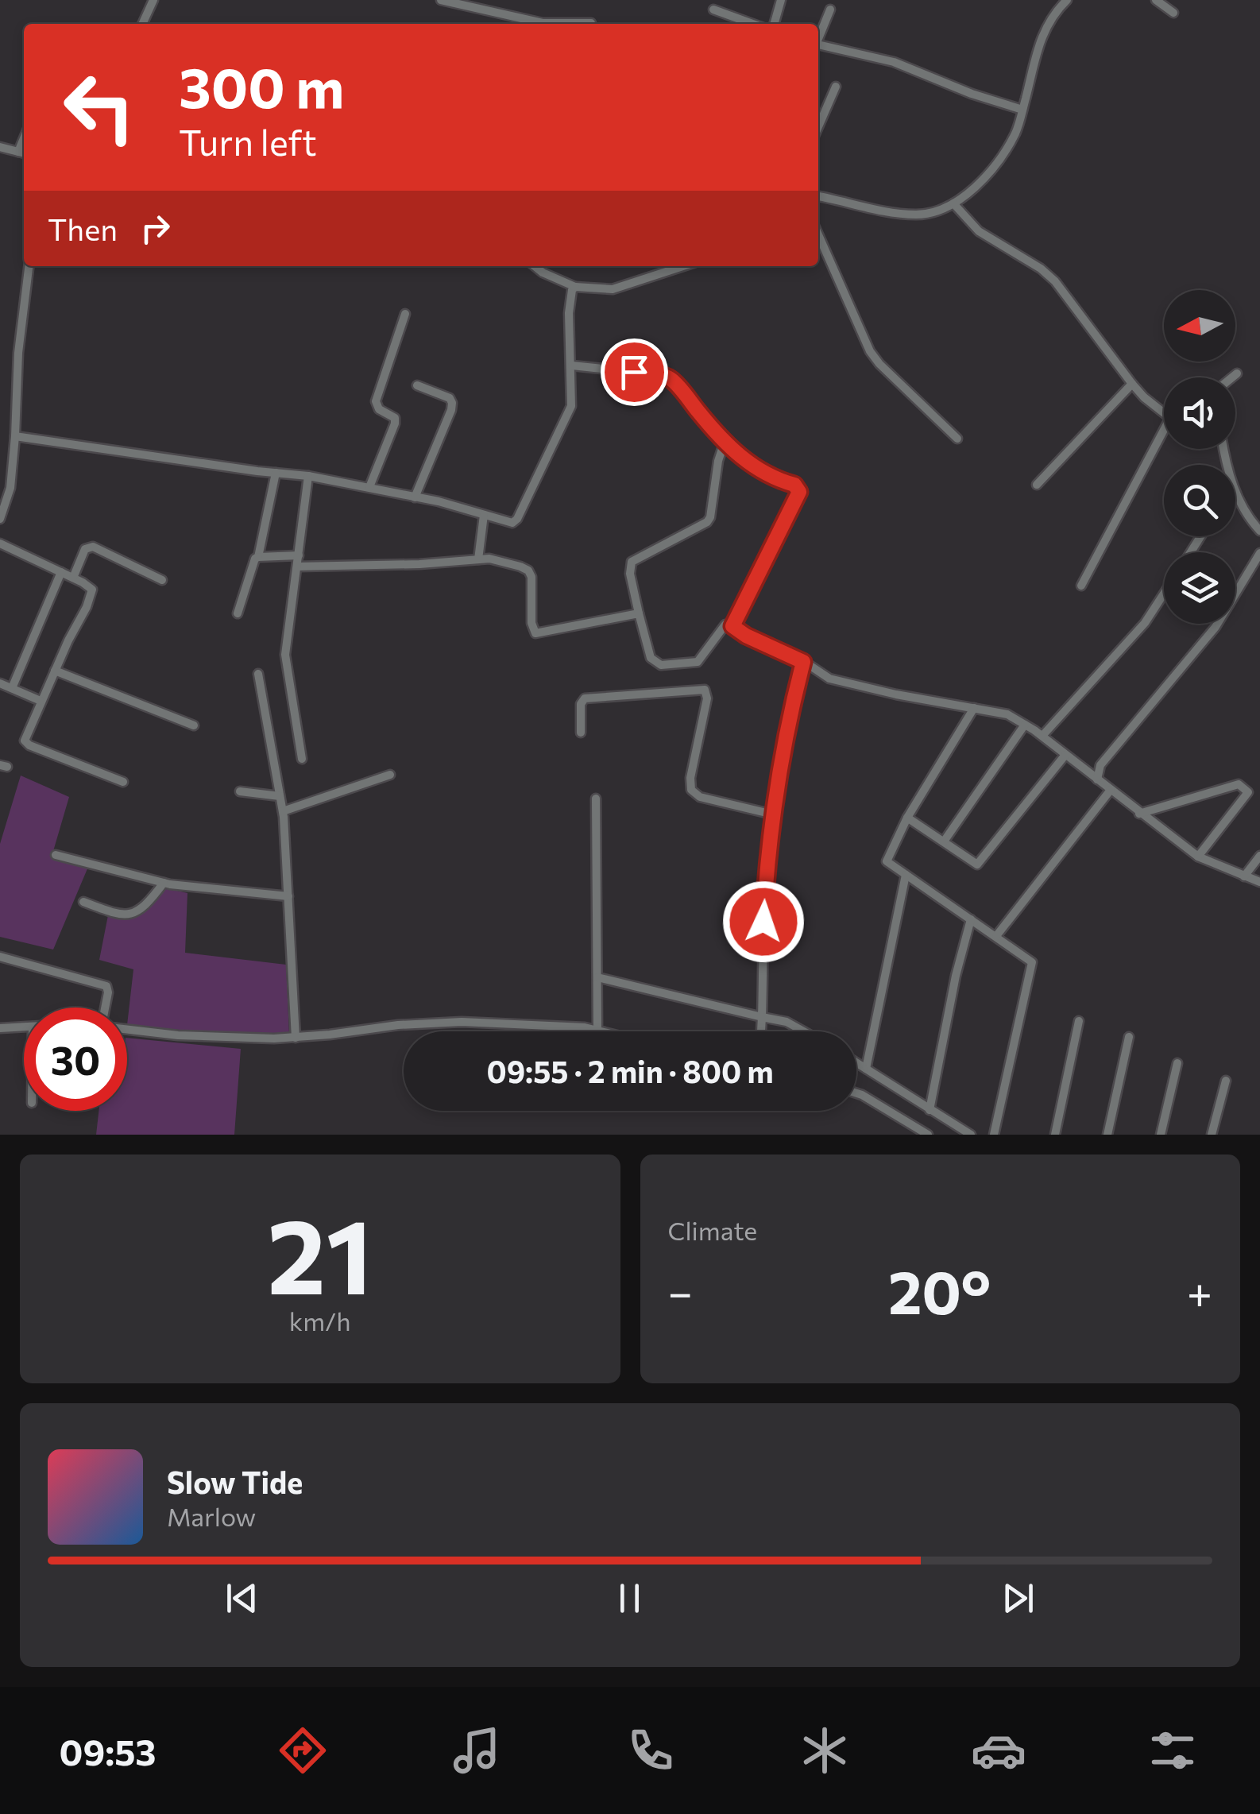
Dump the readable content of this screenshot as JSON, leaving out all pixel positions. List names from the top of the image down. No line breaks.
{"north":"left","page":{"turn":["300 m","Turn left"],"then":"Then","limit":"30","trip":"09:55 · 2 min · 800 m","tile":[["21","km/h"],"Climate"],"heat":["−","20°","+"],"song":["Slow Tide","Marlow"],"tabs":"09:53"}}
